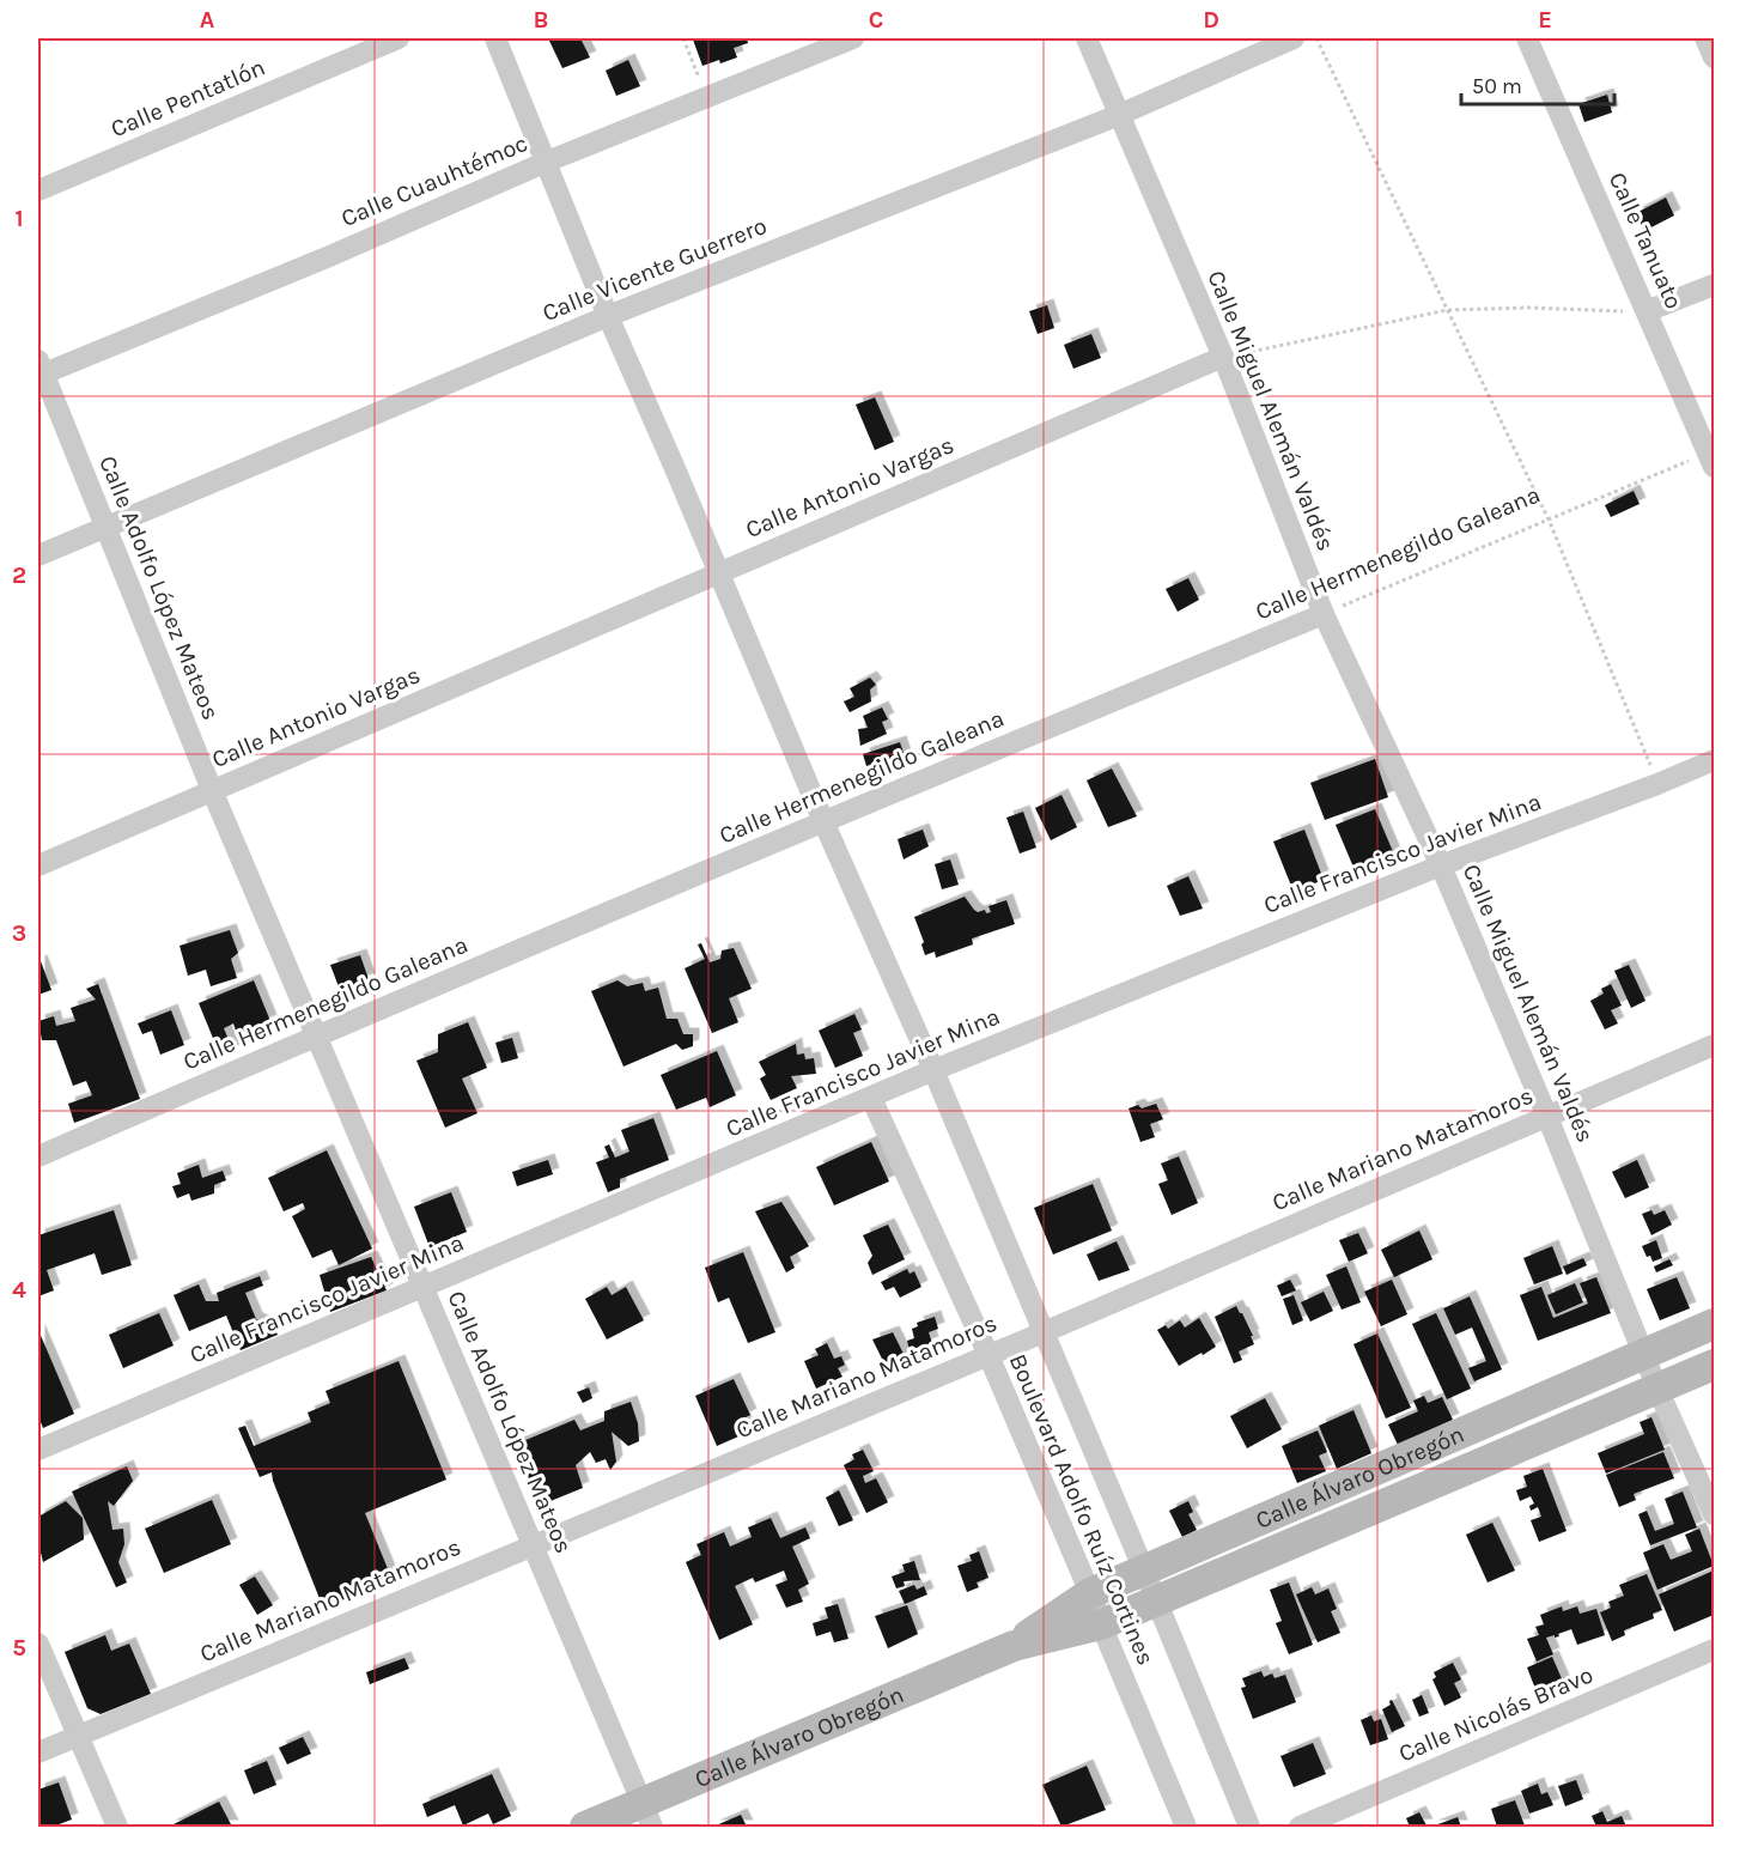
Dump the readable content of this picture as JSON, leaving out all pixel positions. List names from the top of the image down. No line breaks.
{"streets":{"street":["Calle Pentatlón","Calle Cuauhtémoc","Calle Tanuato","Calle Vicente Guerrero","Calle Miguel Alemán Valdés","Calle Antonio Vargas","Calle Hermenegildo Galeana","Calle Adolfo López Mateos","Calle Francisco Javier Mina","Calle Mariano Matamoros","Calle Álvaro Obregón","Boulevard Adolfo Ruíz Cortines","Calle Nicolás Bravo"]},"crossings":[["Calle Cuauhtémoc","Calle Adolfo López Mateos"],["Calle Cuauhtémoc","Boulevard Adolfo Ruíz Cortines"],["Calle Tanuato","Calle Hermenegildo Galeana"],["Calle Vicente Guerrero","Calle Miguel Alemán Valdés"],["Calle Vicente Guerrero","Calle Adolfo López Mateos"],["Calle Vicente Guerrero","Boulevard Adolfo Ruíz Cortines"],["Calle Miguel Alemán Valdés","Calle Antonio Vargas"],["Calle Miguel Alemán Valdés","Calle Hermenegildo Galeana"],["Calle Miguel Alemán Valdés","Calle Francisco Javier Mina"],["Calle Miguel Alemán Valdés","Calle Mariano Matamoros"],["Calle Miguel Alemán Valdés","Calle Álvaro Obregón"],["Calle Antonio Vargas","Calle Adolfo López Mateos"],["Calle Antonio Vargas","Boulevard Adolfo Ruíz Cortines"],["Calle Hermenegildo Galeana","Calle Adolfo López Mateos"],["Calle Hermenegildo Galeana","Boulevard Adolfo Ruíz Cortines"],["Calle Adolfo López Mateos","Calle Francisco Javier Mina"],["Calle Adolfo López Mateos","Calle Mariano Matamoros"],["Calle Adolfo López Mateos","Calle Álvaro Obregón"],["Calle Francisco Javier Mina","Boulevard Adolfo Ruíz Cortines"],["Calle Mariano Matamoros","Boulevard Adolfo Ruíz Cortines"],["Calle Álvaro Obregón","Boulevard Adolfo Ruíz Cortines"]],"scale_bar":"50 m","grid":{"columns":["A","B","C","D","E"],"rows":["1","2","3","4","5"]}}
